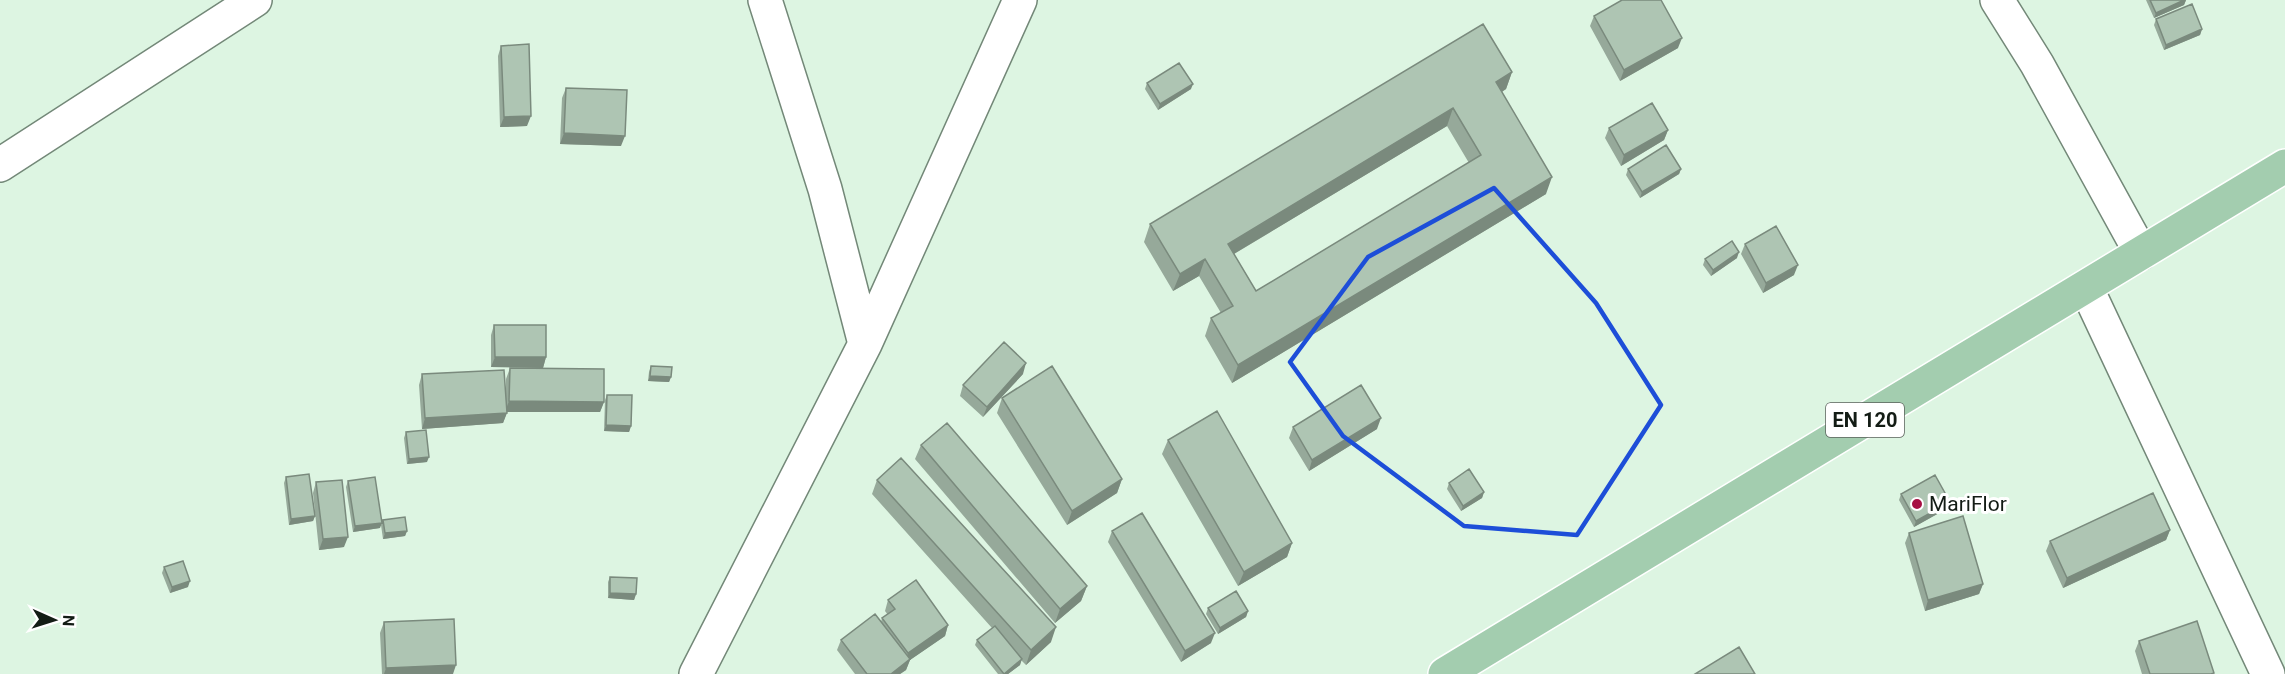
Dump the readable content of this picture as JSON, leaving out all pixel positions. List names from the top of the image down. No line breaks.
{"streets":{"main road":["EN 120"]},"places":["MariFlor"],"north":"right"}
